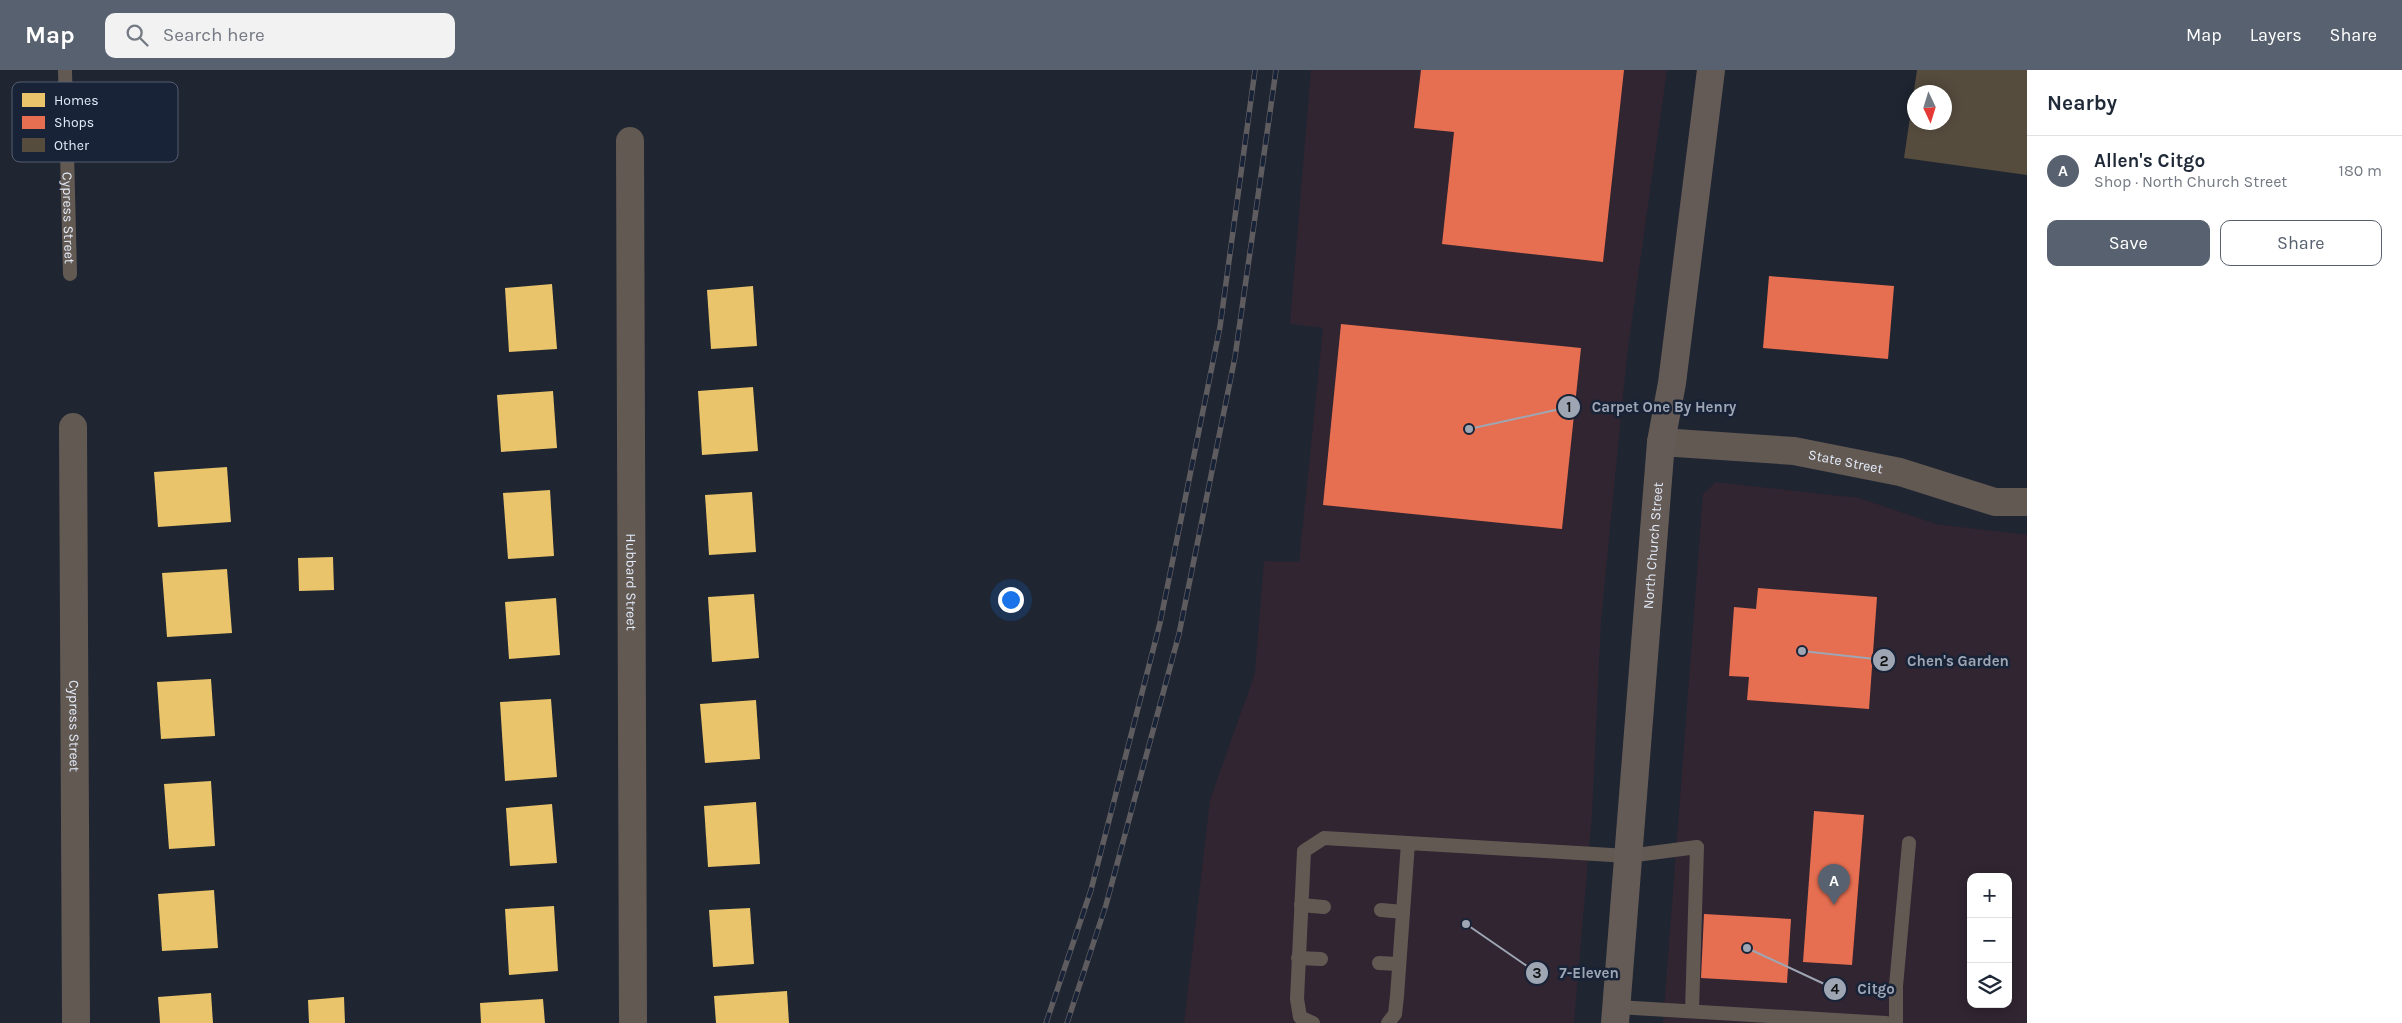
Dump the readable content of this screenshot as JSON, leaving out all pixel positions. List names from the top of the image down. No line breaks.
{"streets":{"main road":["North Church Street"],"street":["Cypress Street","State Street","Hubbard Street"]},"crossings":[["State Street","North Church Street"]],"places":["Carpet One By Henry","Chen's Garden","7-Eleven","Citgo"],"legend":["Homes","Shops","Other"],"north":"bottom","page":{"header":"Map","search":"Search here","nav":["Map","Layers","Share"],"heading":"Nearby","list":[{"mark":"A","name":"Allen's Citgo","note":"Shop · North Church Street","value":"180 m"}],"buttons":["Save","Share"],"pins":"A","map_buttons":["+","−"]}}
